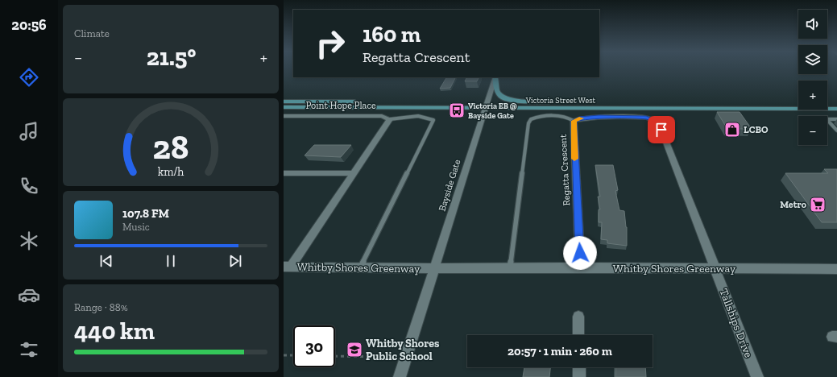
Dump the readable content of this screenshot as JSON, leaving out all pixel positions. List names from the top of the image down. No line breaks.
{"streets":{"main road":["Victoria Street West"],"street":["Point Hope Place","Regatta Crescent","Bayside Gate","Whitby Shores Greenway","Tallships Drive"]},"crossings":[["Victoria Street West","Bayside Gate"],["Regatta Crescent","Whitby Shores Greenway"],["Regatta Crescent","Tallships Drive"],["Bayside Gate","Whitby Shores Greenway"],["Whitby Shores Greenway","Tallships Drive"]],"places":{"bus stop":["Victoria EB @ Bayside Gate"],"shop":["LCBO"],"supermarket":["Metro"],"school or university":["Whitby Shores Public School"]},"page":{"tabs":"20:56","tile":["Climate",["Range · 88%","440 km"]],"map_buttons":["+","−"],"turn":["160 m","Regatta Crescent"],"heat":["−","21.5°","+"],"song":["107.8 FM","Music"],"limit":"30","trip":"20:57 · 1 min · 260 m","gauge":["28","km/h"]}}
